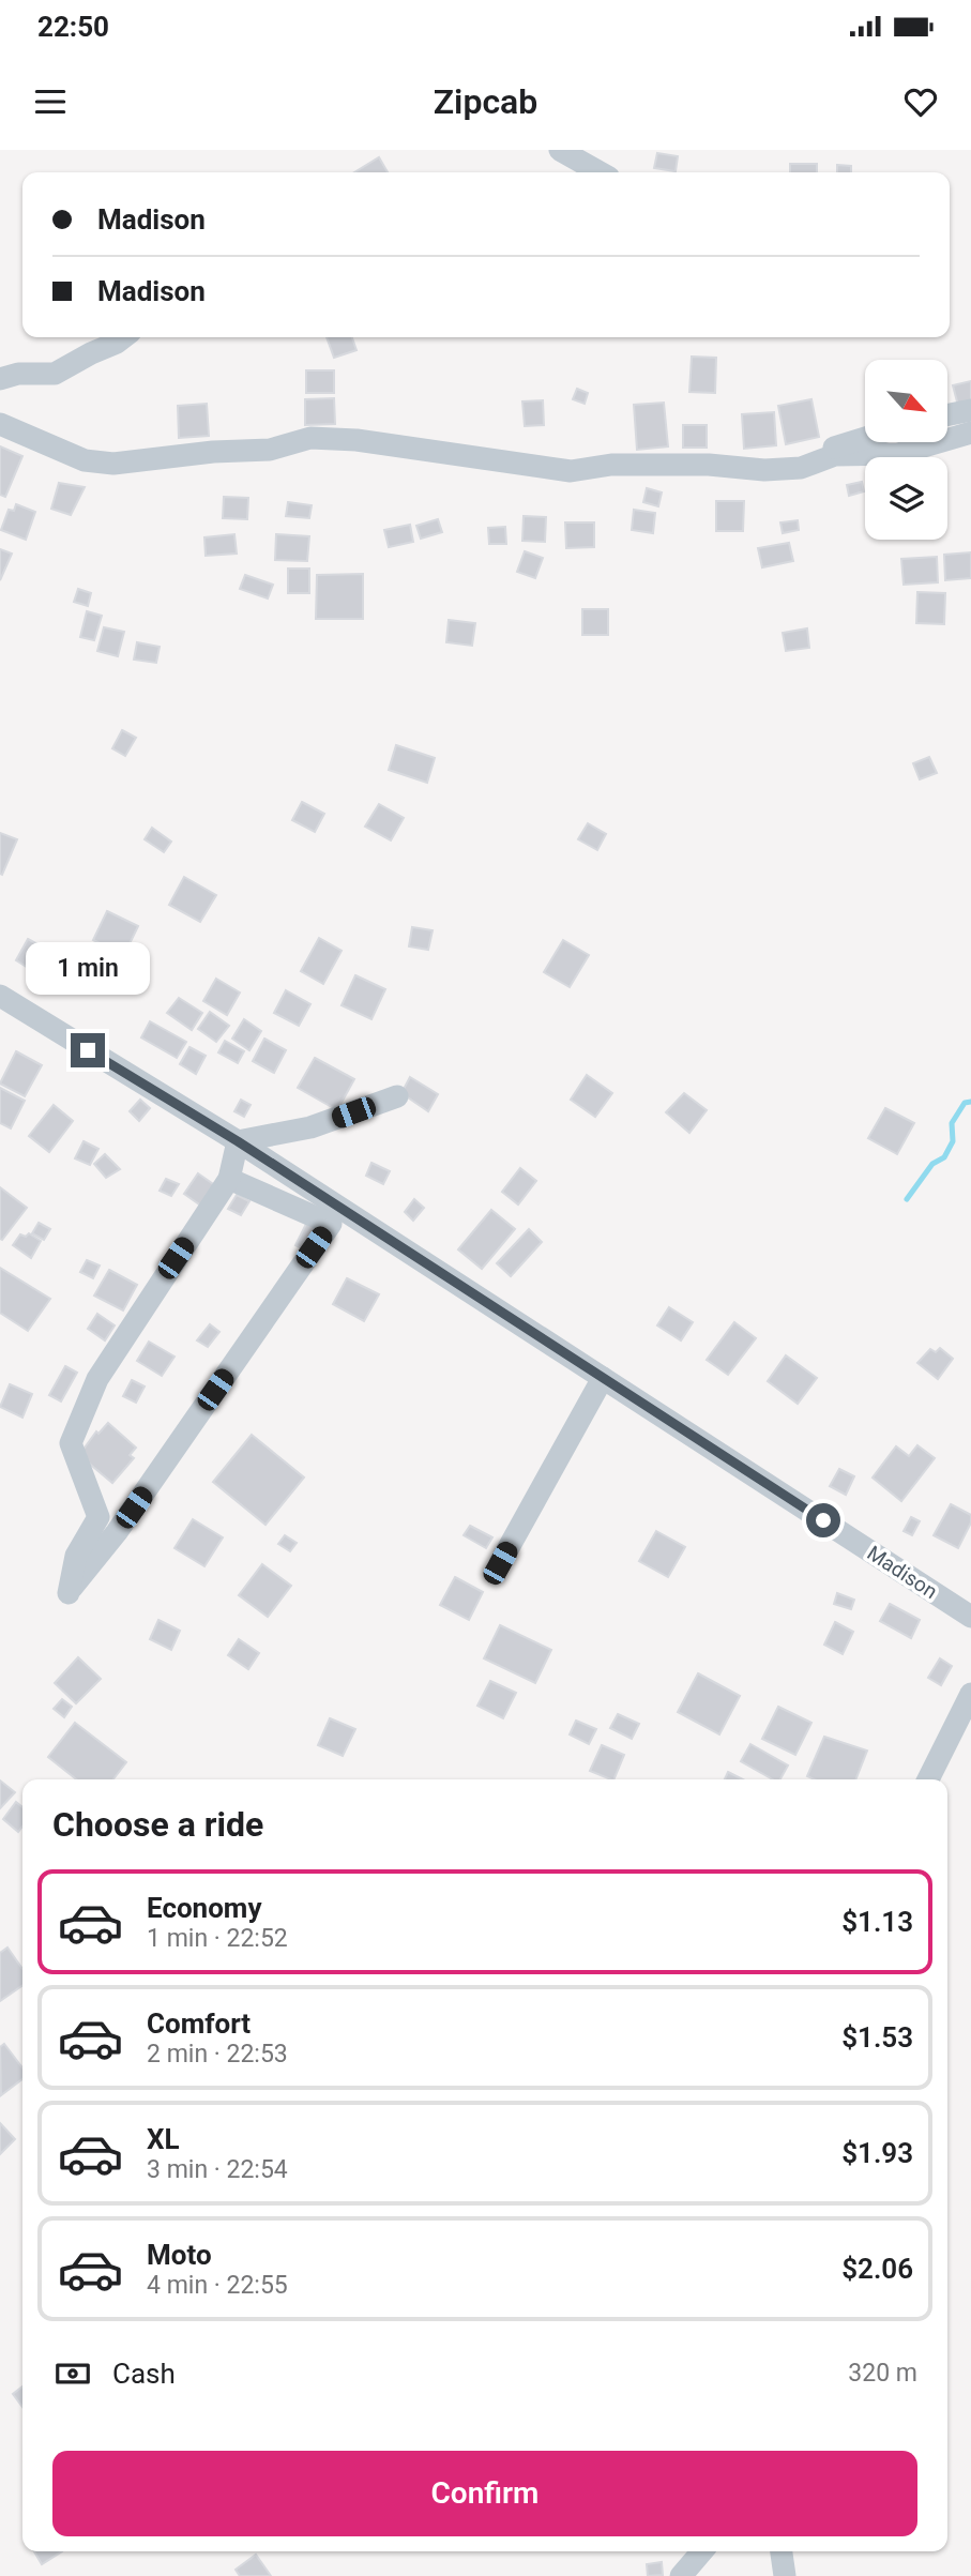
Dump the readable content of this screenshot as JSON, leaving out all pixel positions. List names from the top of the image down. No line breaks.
{"streets":{"street":["Madison"]},"north":"bottom right","page":{"status":"22:50","header":"Zipcab","banner":["Madison","Madison"],"bubble":"1 min","heading":"Choose a ride","list":[{"name":"Economy","note":"1 min · 22:52","value":"$1.13"},{"name":"Comfort","note":"2 min · 22:53","value":"$1.53"},{"name":"XL","note":"3 min · 22:54","value":"$1.93"},{"name":"Moto","note":"4 min · 22:55","value":"$2.06"}],"pay":["Cash","320 m"],"buttons":"Confirm"}}
